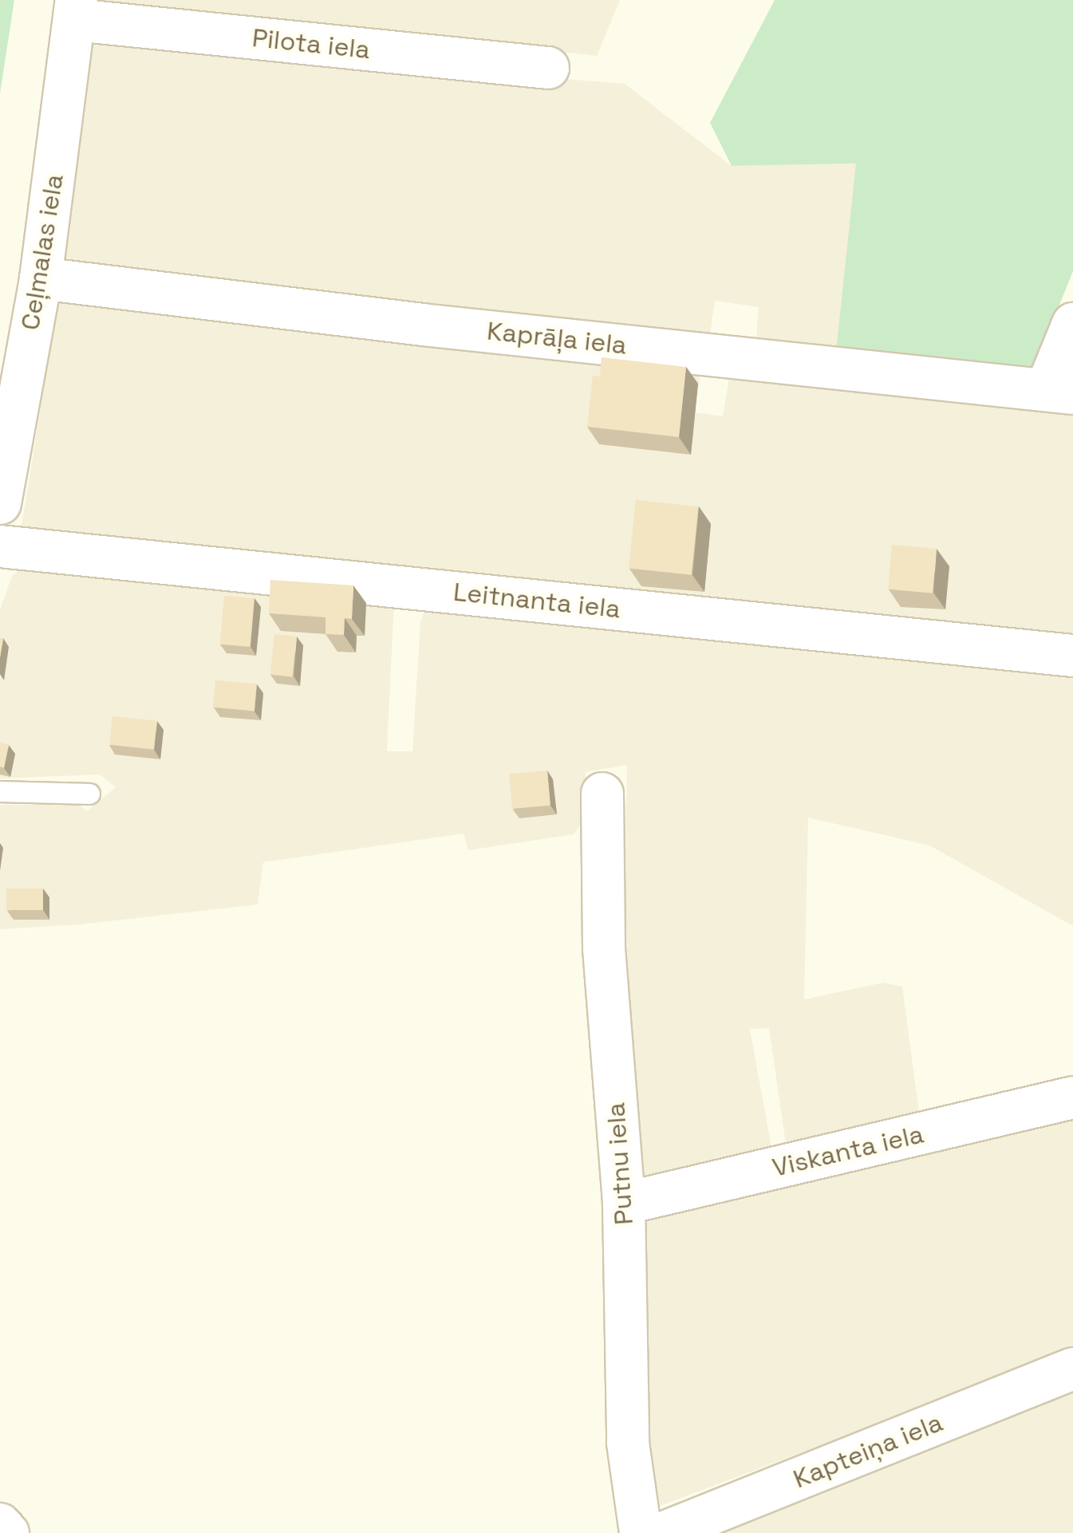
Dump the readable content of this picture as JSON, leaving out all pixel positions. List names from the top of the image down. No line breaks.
{"streets":{"street":["Pilota iela","Ceļmalas iela","Kaprāļa iela","Leitnanta iela","Viskanta iela","Putnu iela","Kapteiņa iela"]},"crossings":[["Pilota iela","Ceļmalas iela"],["Ceļmalas iela","Kaprāļa iela"],["Viskanta iela","Putnu iela"]]}
